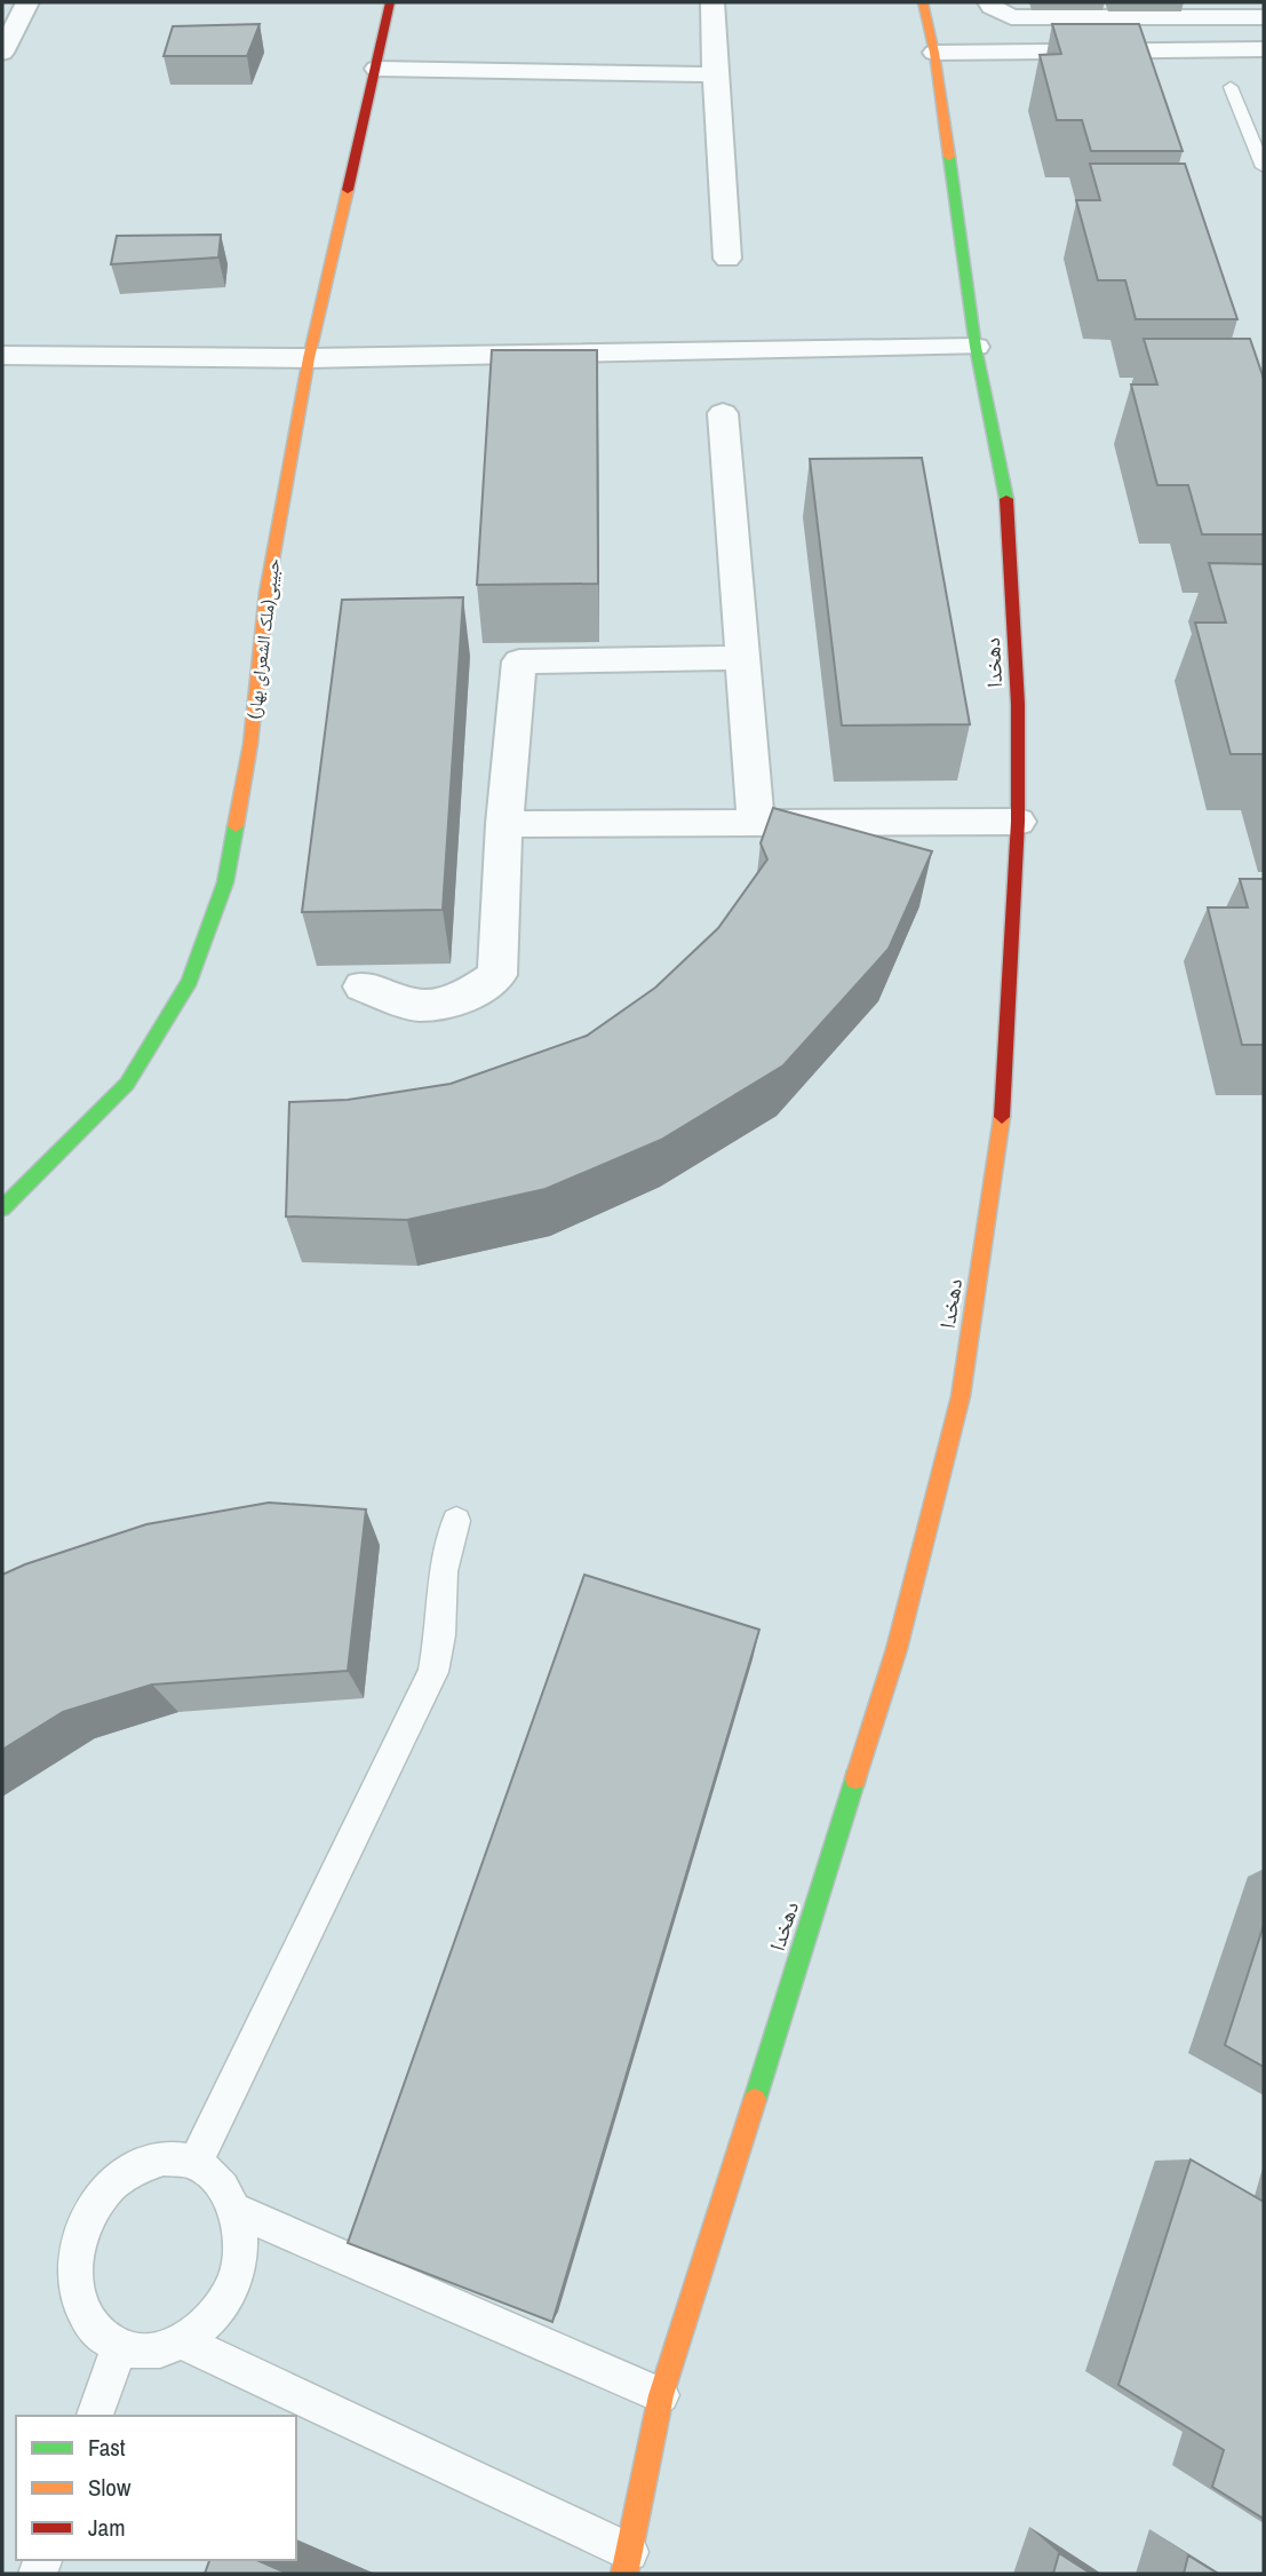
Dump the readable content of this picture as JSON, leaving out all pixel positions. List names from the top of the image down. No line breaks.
{"streets":{"street":["حبیبی(ملک الشعرای بهار)","دهخدا"]},"legend":["Fast","Slow","Jam"]}
